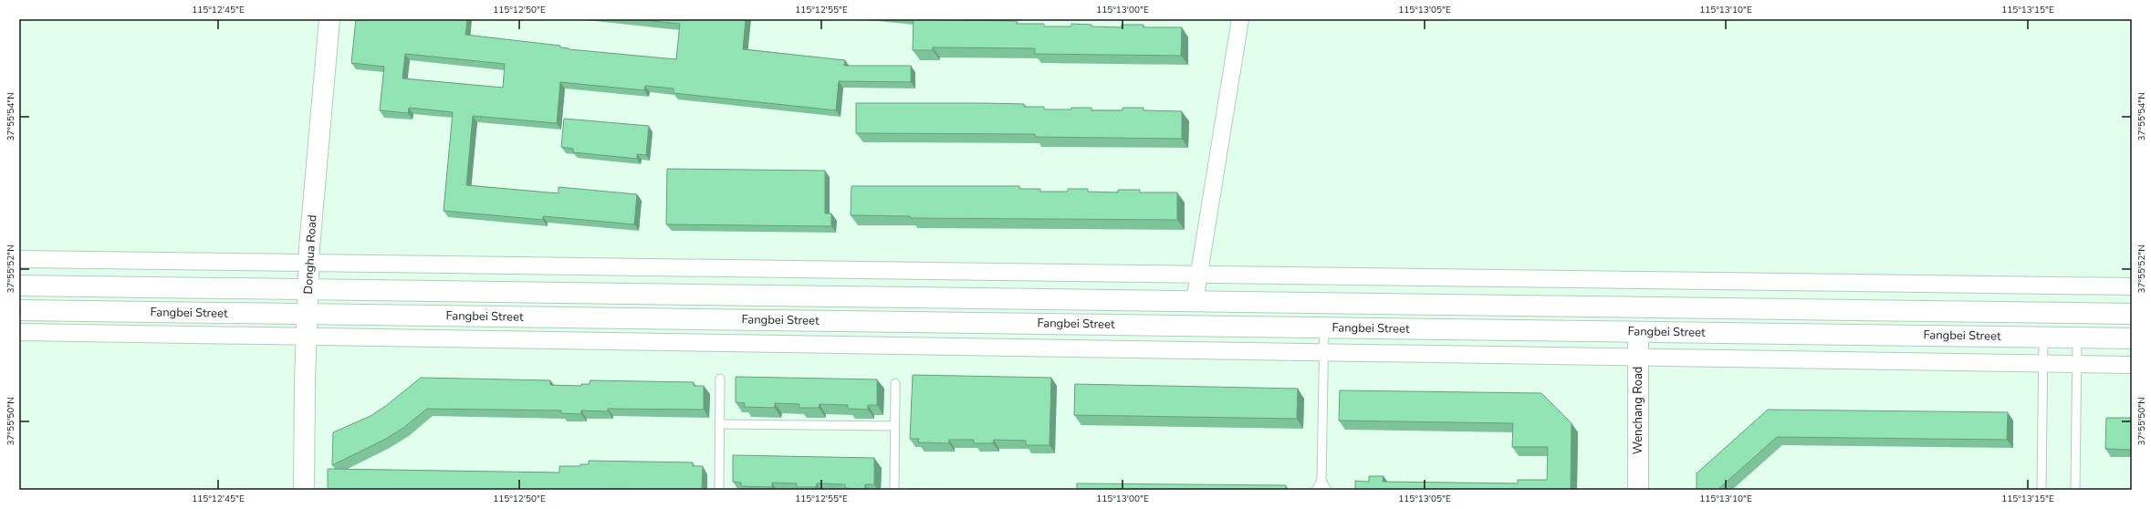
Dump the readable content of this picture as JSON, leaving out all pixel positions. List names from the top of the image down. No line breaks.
{"streets":{"main road":["Donghua Road","Fangbei Street","Wenchang Road"]},"crossings":[["Donghua Road","Fangbei Street"],["Fangbei Street","Wenchang Road"]],"coordinates":["115°12'45\"E","115°12'50\"E","115°12'55\"E","115°13'00\"E","115°13'05\"E","115°13'10\"E","115°13'15\"E","37°55'54\"N","37°55'52\"N","37°55'50\"N"]}
